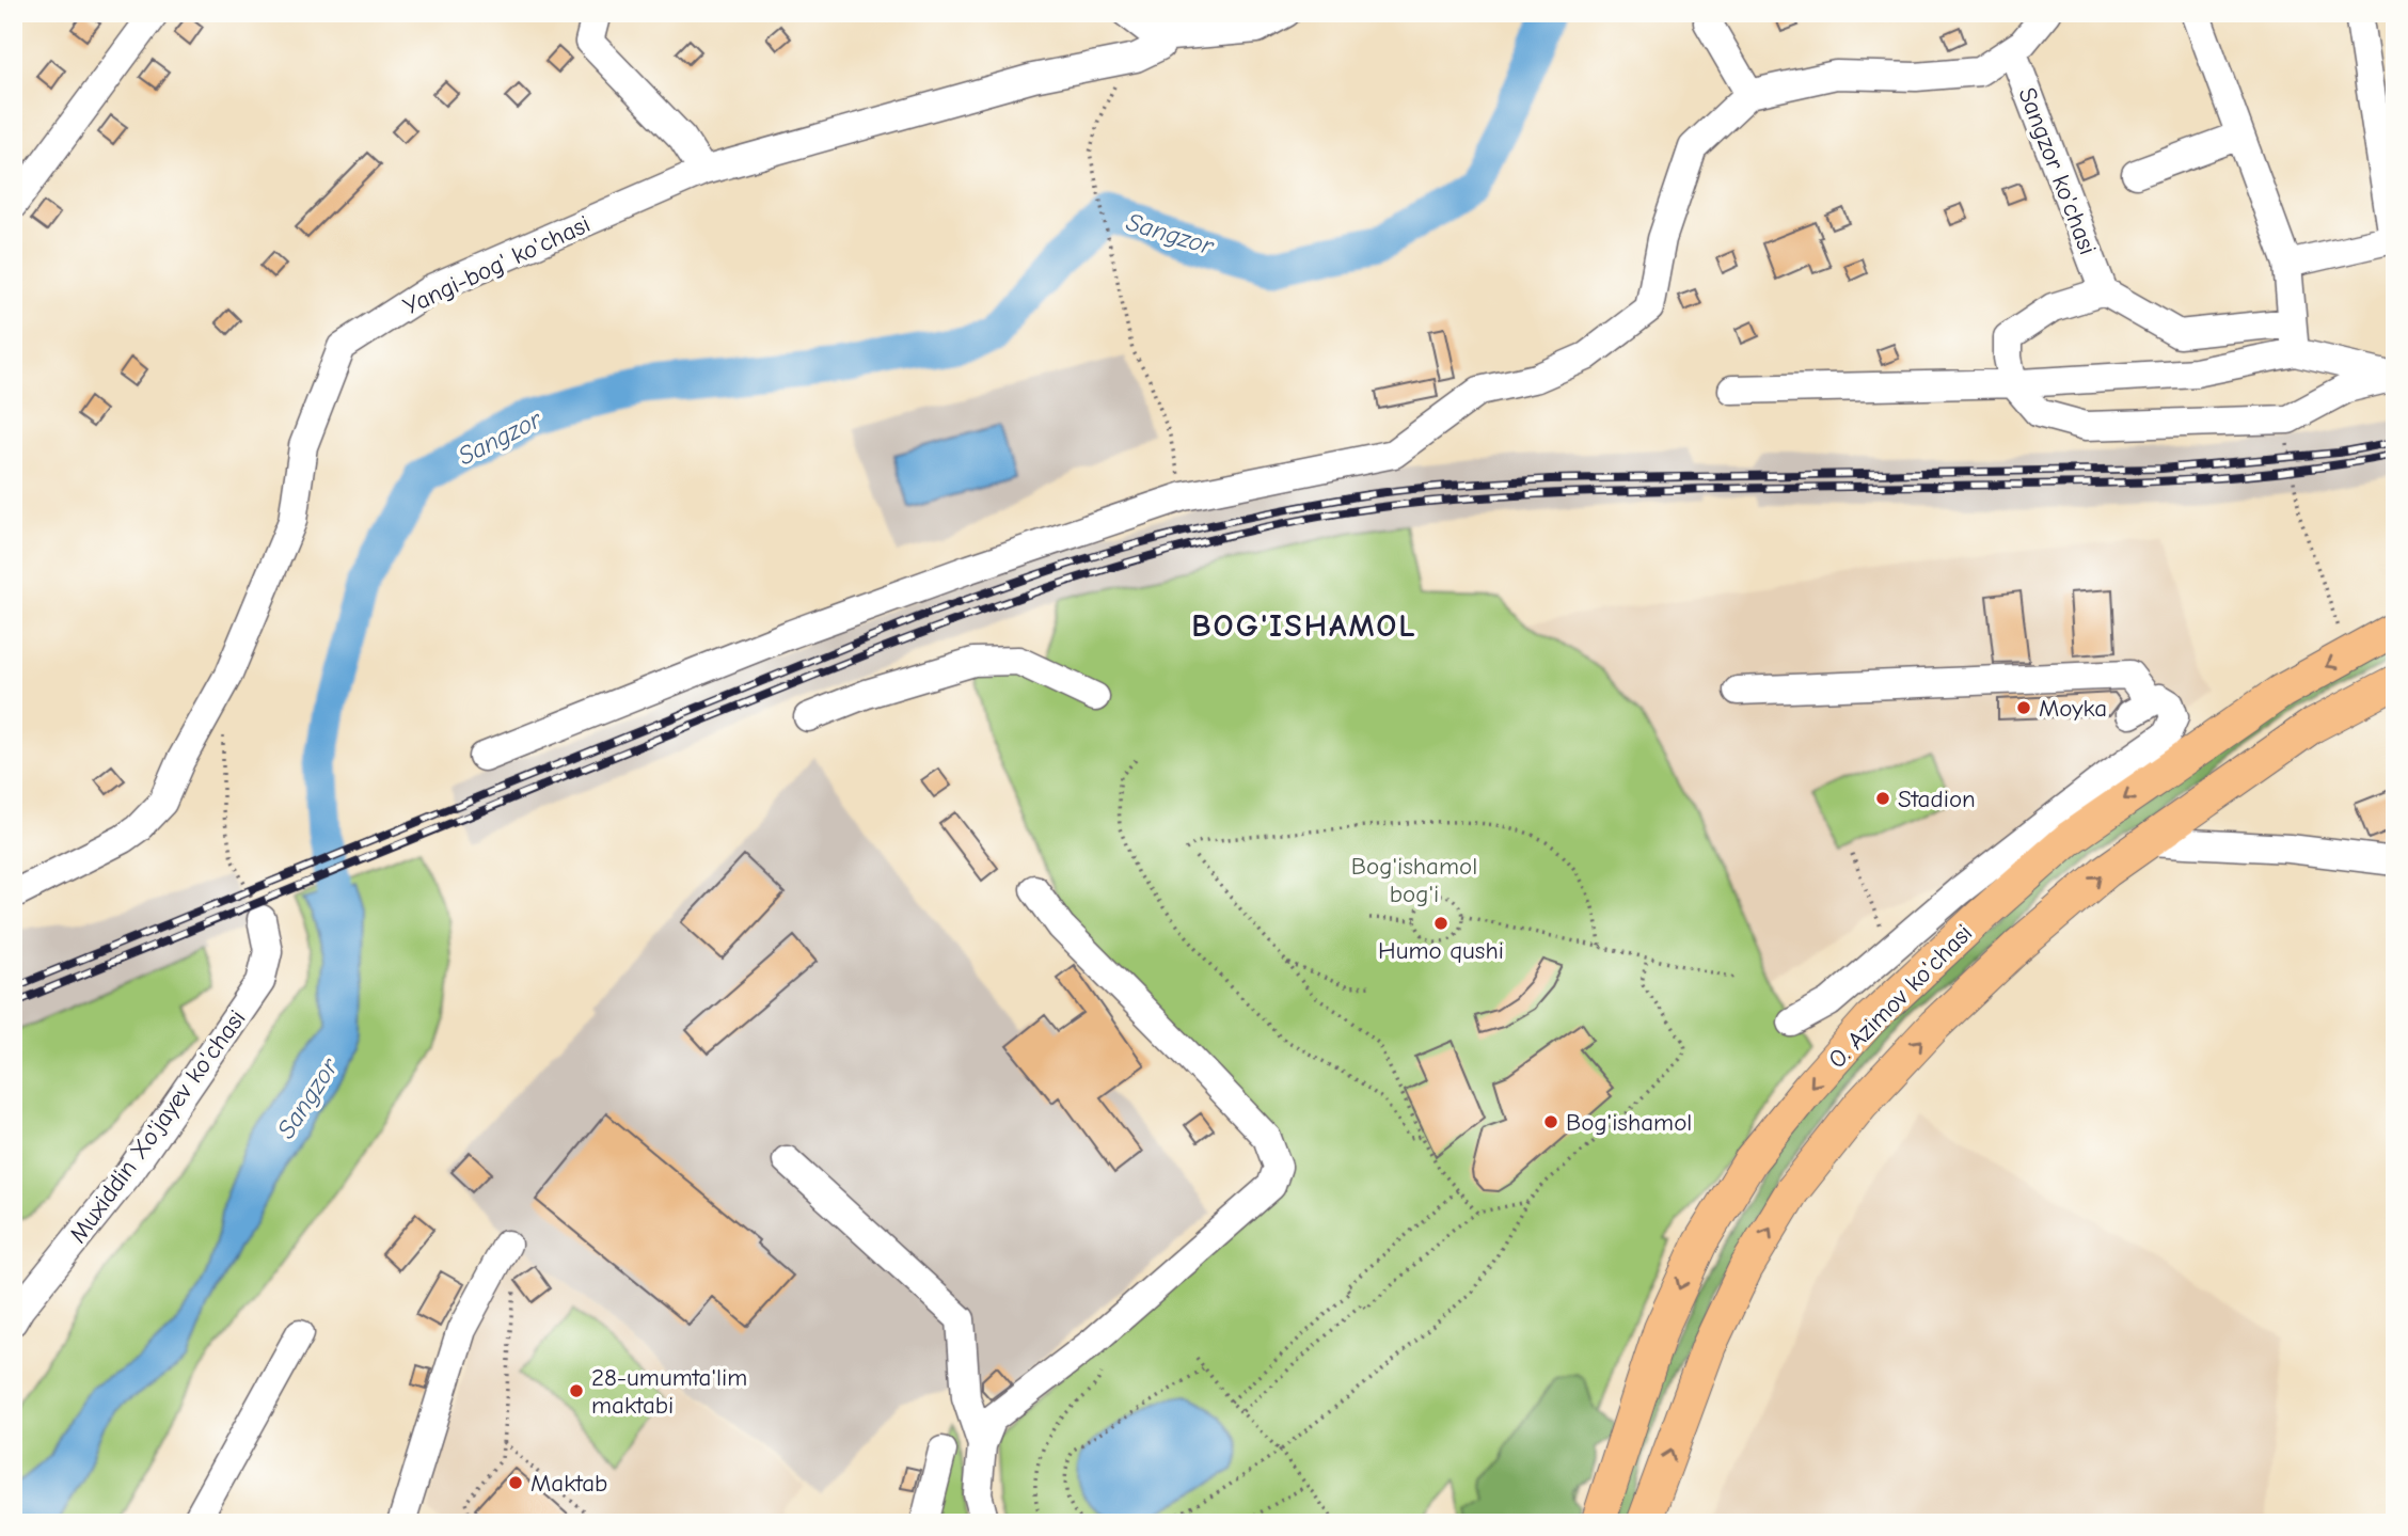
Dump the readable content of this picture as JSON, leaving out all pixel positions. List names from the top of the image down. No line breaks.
{"streets":{"main road":["O. Azimov ko'chasi"],"street":["Sangzor ko'chasi","Yangi-bog' ko'chasi","Muxiddin Xo'jayev ko'chasi"]},"districts":["BOG'ISHAMOL"],"water":["Sangzor"],"parks":["Bog'ishamol bog'i"],"places":["Moyka","Stadion","Humo qushi","Bog'ishamol","28-umumta'lim maktabi","Maktab"]}
